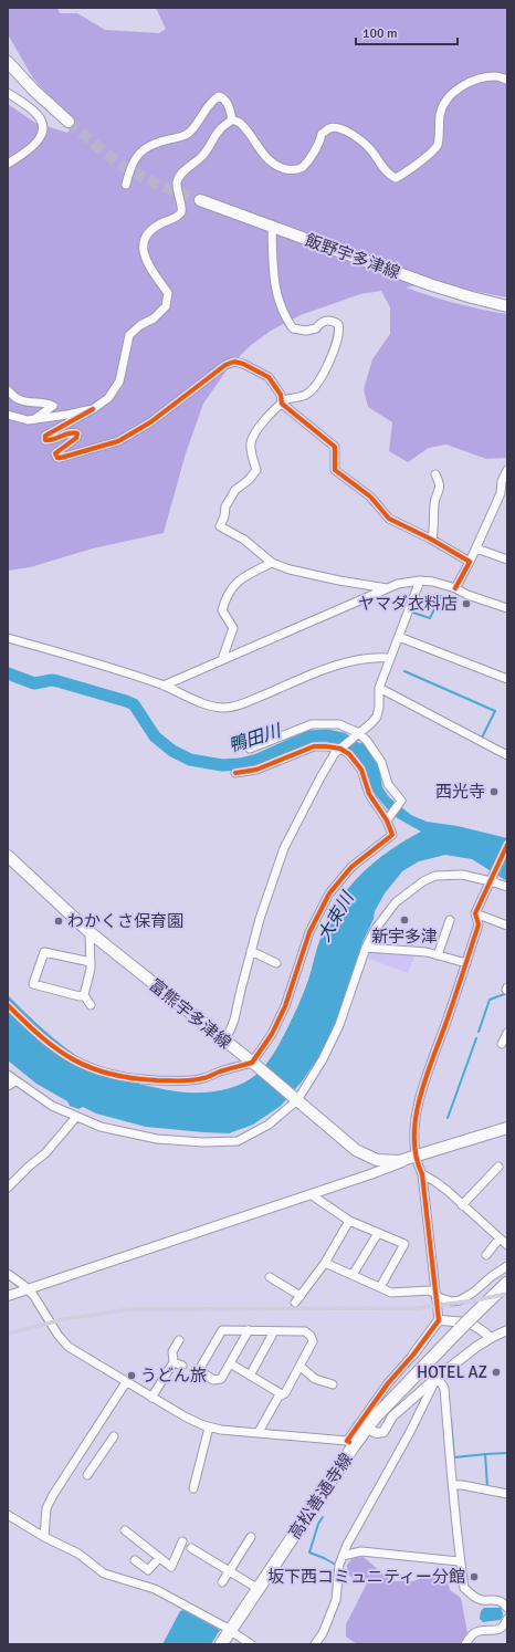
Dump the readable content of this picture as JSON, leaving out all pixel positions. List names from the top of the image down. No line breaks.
{"streets":{"main road":["飯野宇多津線","富熊宇多津線","高松善通寺線"]},"water":["鴨田川","大束川"],"places":["ヤマダ衣料店","西光寺","新宇多津","わかくさ保育園","HOTEL AZ","うどん旅","坂下西コミュニティー分館"],"scale_bar":"100 m"}
